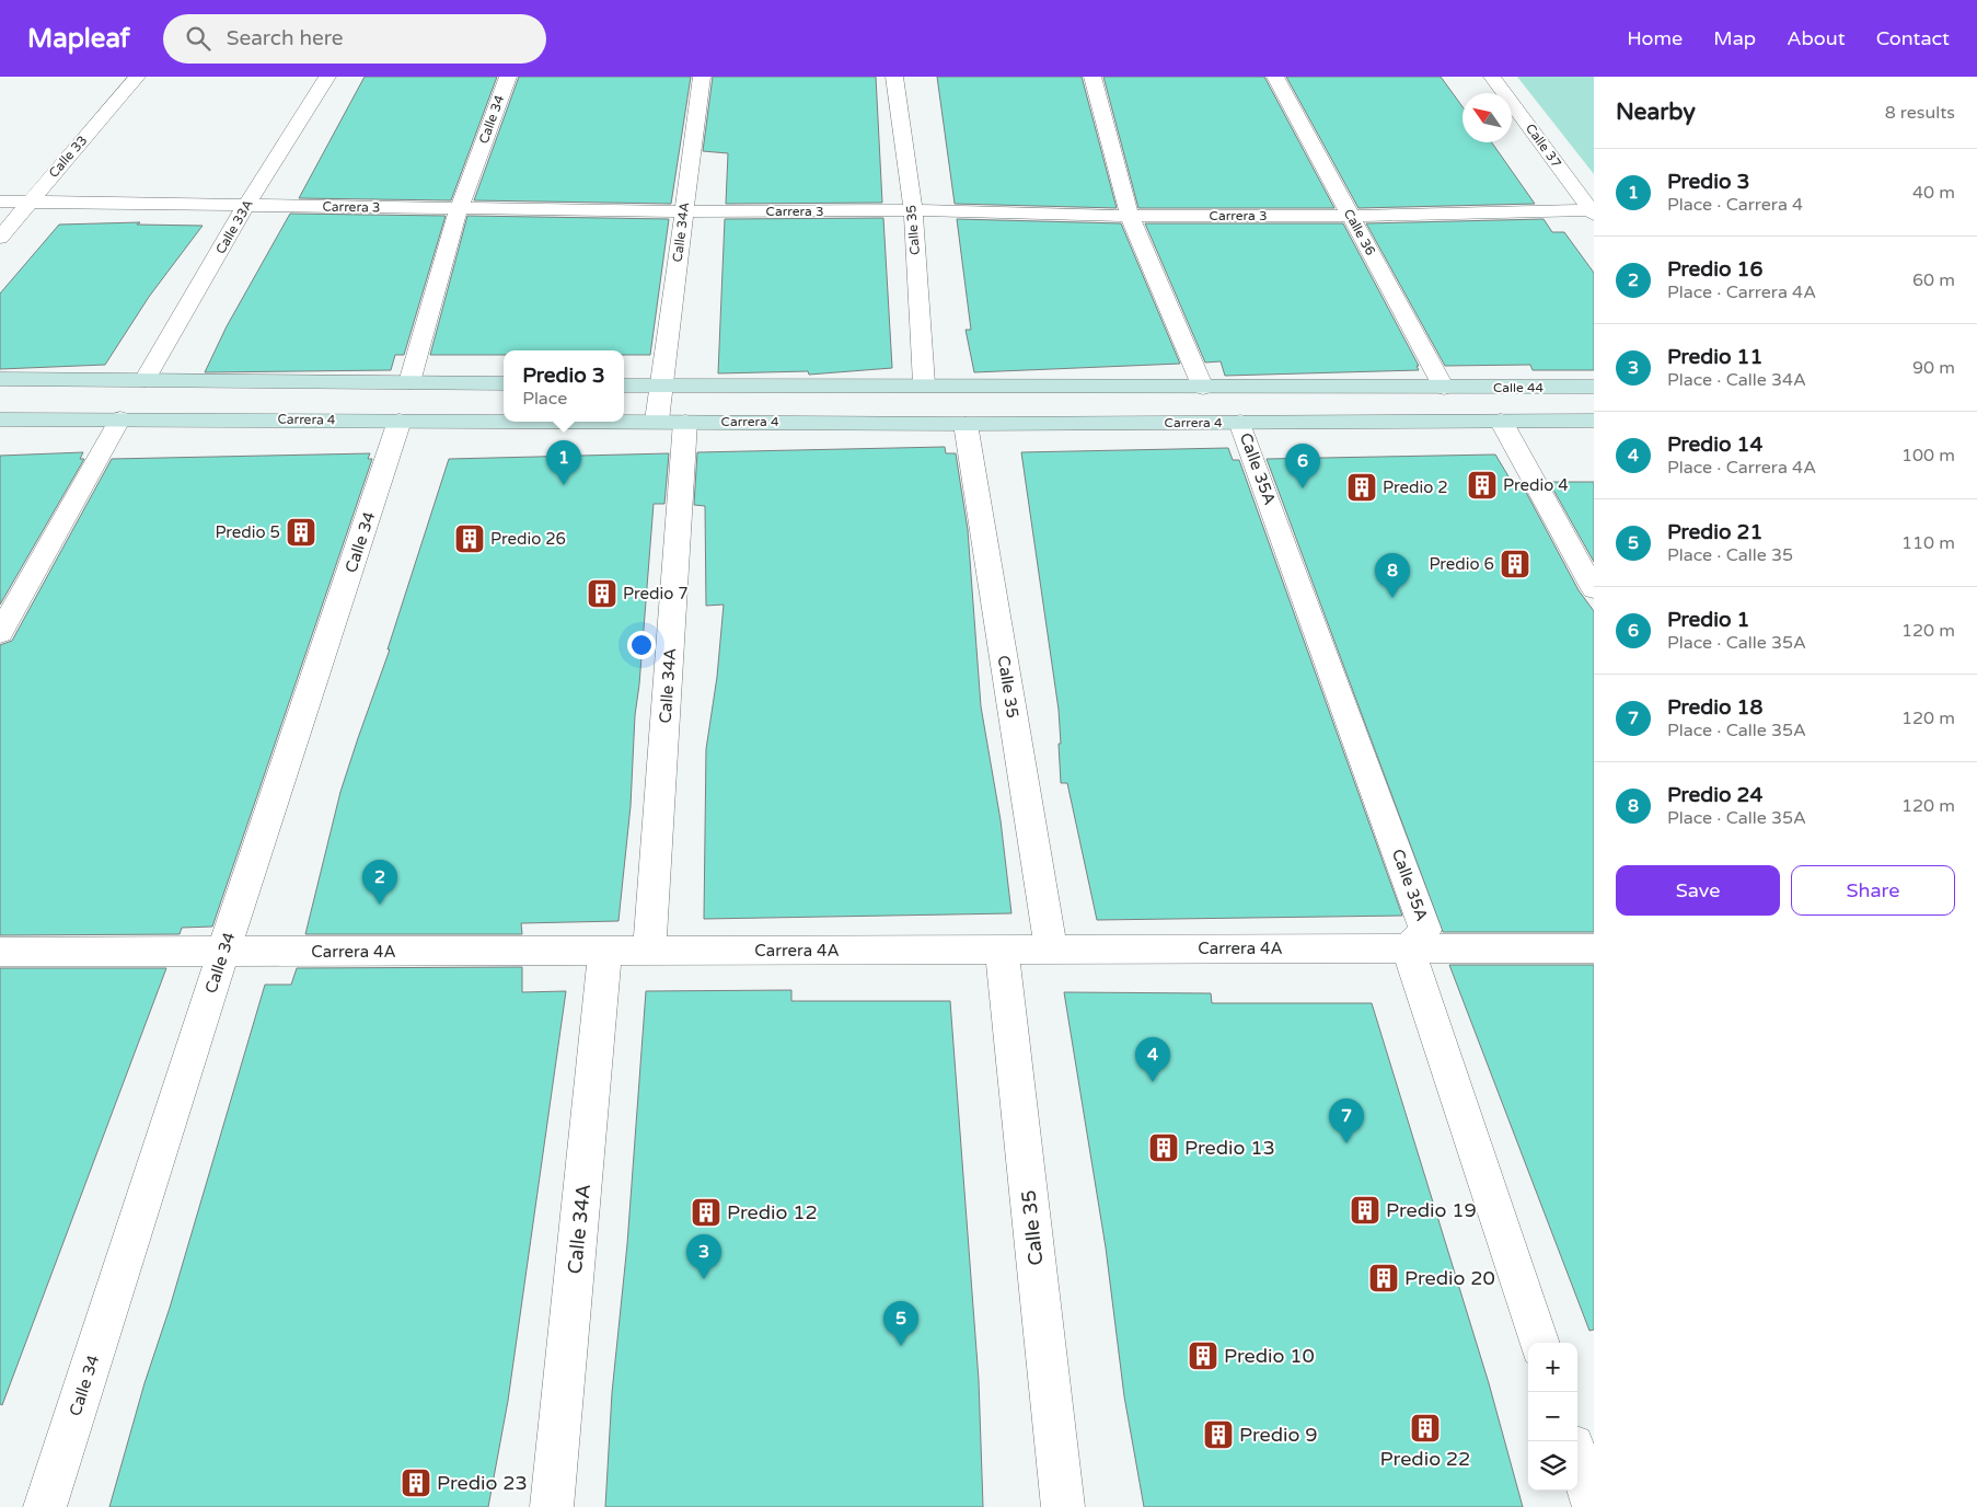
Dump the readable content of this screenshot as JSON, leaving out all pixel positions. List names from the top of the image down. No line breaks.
{"streets":{"main road":["Calle 44","Carrera 4"],"street":["Calle 34","Calle 37","Calle 33","Carrera 3","Calle 33A","Calle 35","Calle 34A","Calle 36","Calle 35A","Carrera 4A"]},"crossings":[["Calle 34","Carrera 3"],["Calle 34","Carrera 4"],["Calle 34","Carrera 4A"],["Calle 37","Carrera 3"],["Calle 33","Carrera 3"],["Carrera 3","Calle 33A"],["Carrera 3","Calle 35"],["Carrera 3","Calle 34A"],["Carrera 3","Calle 36"],["Calle 35","Carrera 4"],["Calle 35","Carrera 4A"],["Calle 34A","Carrera 4"],["Calle 34A","Carrera 4A"],["Calle 36","Calle 44"],["Carrera 4","Calle 35A"],["Calle 35A","Carrera 4A"]],"places":{"building":["Predio 4","Predio 2","Predio 5","Predio 26","Predio 6","Predio 7","Predio 13","Predio 19","Predio 12","Predio 20","Predio 10","Predio 22","Predio 9","Predio 23"]},"north":"top left","page":{"header":"Mapleaf","search":"Search here","nav":["Home","Map","About","Contact"],"heading":["Nearby","8 results"],"list":[{"mark":"1","name":"Predio 3","note":"Place · Carrera 4","value":"40 m"},{"mark":"2","name":"Predio 16","note":"Place · Carrera 4A","value":"60 m"},{"mark":"3","name":"Predio 11","note":"Place · Calle 34A","value":"90 m"},{"mark":"4","name":"Predio 14","note":"Place · Carrera 4A","value":"100 m"},{"mark":"5","name":"Predio 21","note":"Place · Calle 35","value":"110 m"},{"mark":"6","name":"Predio 1","note":"Place · Calle 35A","value":"120 m"},{"mark":"7","name":"Predio 18","note":"Place · Calle 35A","value":"120 m"},{"mark":"8","name":"Predio 24","note":"Place · Calle 35A","value":"120 m"}],"popup":["Predio 3","Place"],"pins":["1","6","8","2","4","7","3","5"],"buttons":["Save","Share"],"map_buttons":["+","−"]}}
